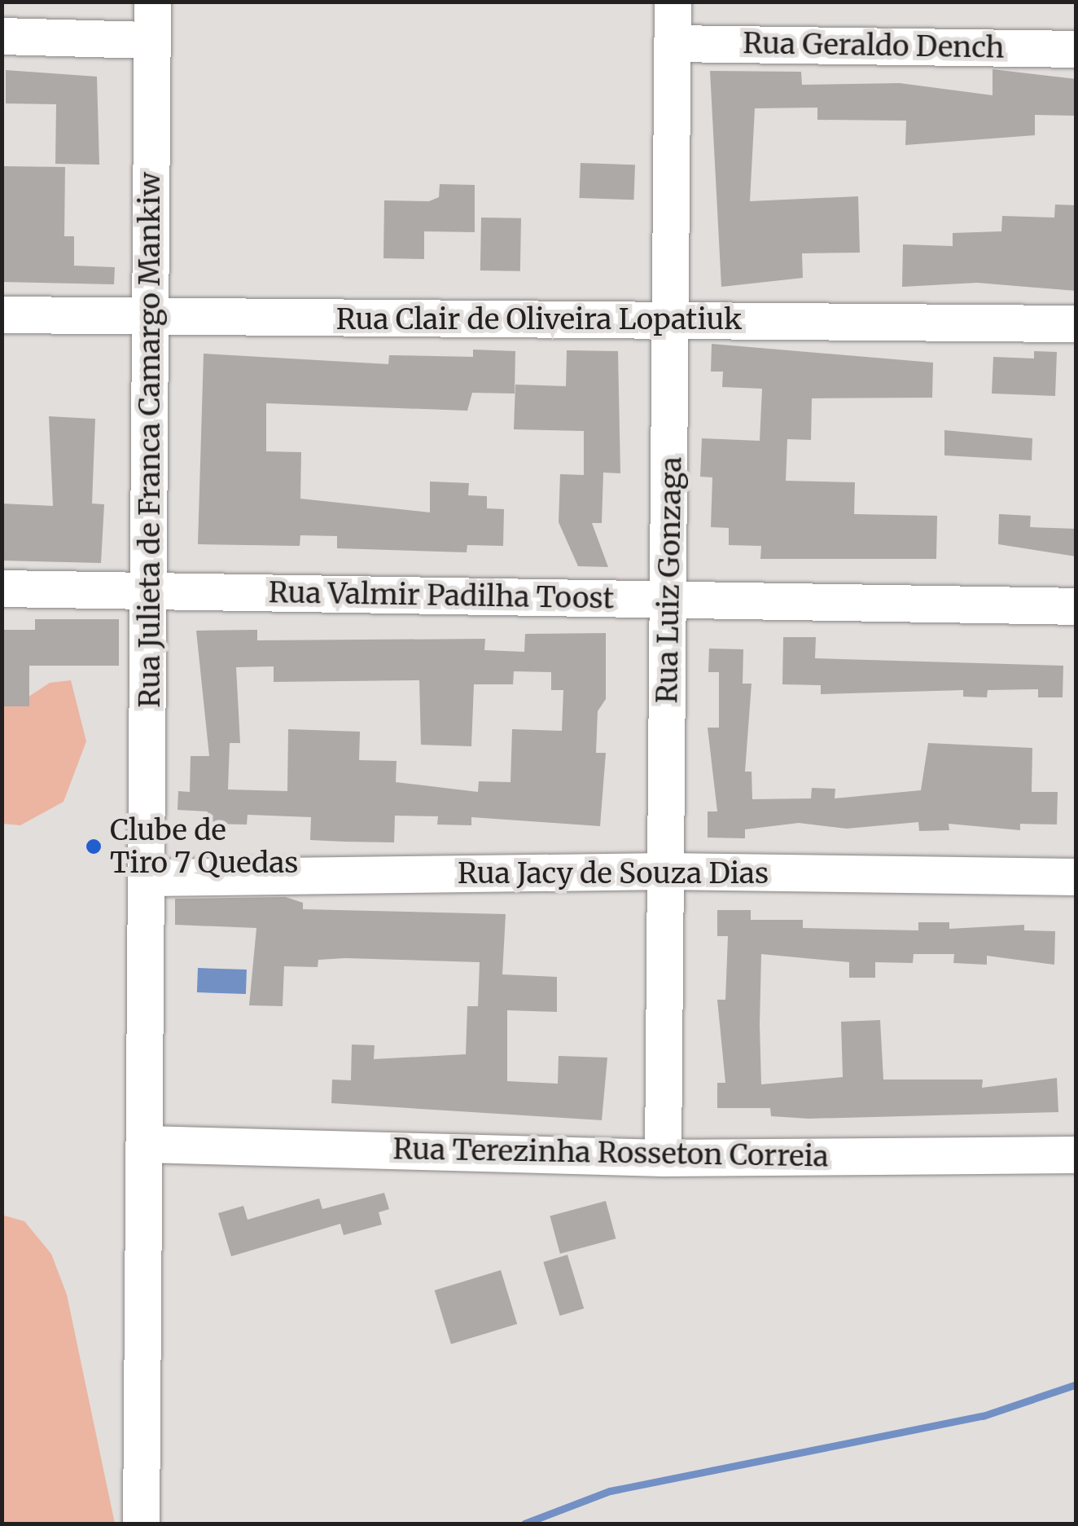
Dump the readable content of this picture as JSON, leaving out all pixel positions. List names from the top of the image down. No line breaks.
{"streets":{"street":["Rua Geraldo Dench","Rua Clair de Oliveira Lopatiuk","Rua Julieta de Franca Camargo Mankiw","Rua Luiz Gonzaga","Rua Valmir Padilha Toost","Rua Jacy de Souza Dias","Rua Terezinha Rosseton Correia"]},"crossings":[["Rua Geraldo Dench","Rua Luiz Gonzaga"],["Rua Clair de Oliveira Lopatiuk","Rua Julieta de Franca Camargo Mankiw"],["Rua Clair de Oliveira Lopatiuk","Rua Luiz Gonzaga"],["Rua Julieta de Franca Camargo Mankiw","Rua Valmir Padilha Toost"],["Rua Julieta de Franca Camargo Mankiw","Rua Jacy de Souza Dias"],["Rua Julieta de Franca Camargo Mankiw","Rua Terezinha Rosseton Correia"],["Rua Luiz Gonzaga","Rua Valmir Padilha Toost"],["Rua Luiz Gonzaga","Rua Jacy de Souza Dias"],["Rua Luiz Gonzaga","Rua Terezinha Rosseton Correia"]],"places":["Clube de Tiro 7 Quedas"]}
